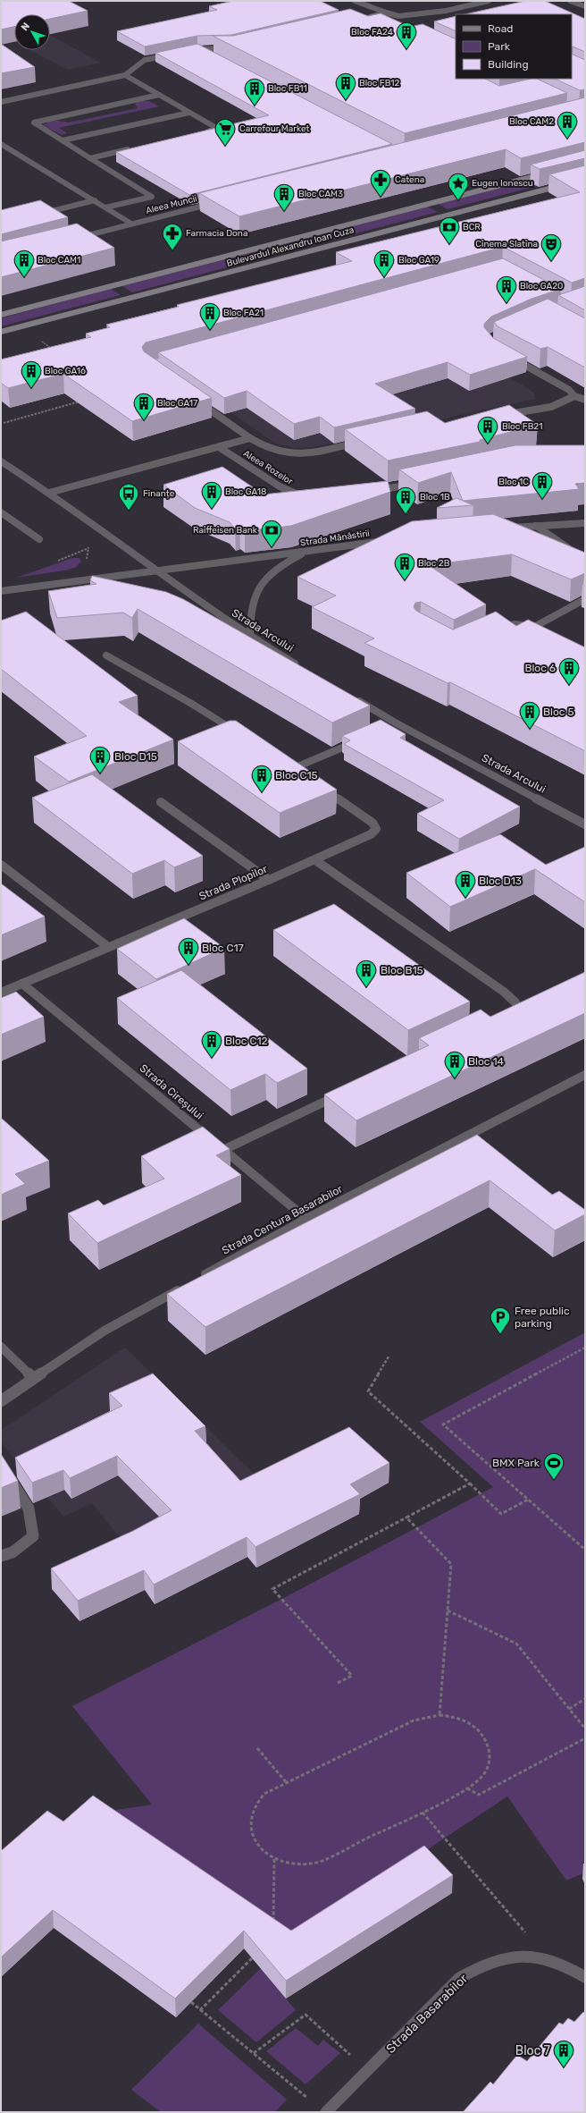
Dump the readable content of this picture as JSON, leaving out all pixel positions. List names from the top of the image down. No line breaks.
{"streets":{"main road":["Bulevardul Alexandru Ioan Cuza"],"street":["Aleea Muncii","Aleea Rozelor","Strada Mănăstirii","Strada Arcului","Strada Plopilor","Strada Cireșului","Strada Centura Basarabilor","Strada Basarabilor"]},"crossings":[["Aleea Rozelor","Strada Arcului"],["Strada Mănăstirii","Strada Arcului"],["Strada Plopilor","Strada Cireșului"],["Strada Cireșului","Strada Centura Basarabilor"]],"places":{"building":["Bloc FA24","Bloc FB12","Bloc FB11","Bloc CAM2","Bloc CAM3","Bloc CAM1","Bloc GA19","Bloc GA20","Bloc FA21","Bloc GA16","Bloc GA17","Bloc FB21","Bloc 1C","Bloc GA18","Bloc 1B","Bloc 2B","Bloc 6","Bloc 5","Bloc D15","Bloc C15","Bloc D13","Bloc C17","Bloc B15","Bloc C12","Bloc 14","Bloc 7"],"supermarket":["Carrefour Market"],"pharmacy":["Catena","Farmacia Dona"],"place":["Eugen Ionescu"],"bank":["BCR","Raiffeisen Bank"],"theatre":["Cinema Slatina"],"bus stop":["Finanțe"],"parking":["Free public parking"],"sports":["BMX Park"]},"legend":["Road","Park","Building"],"north":"top left"}
